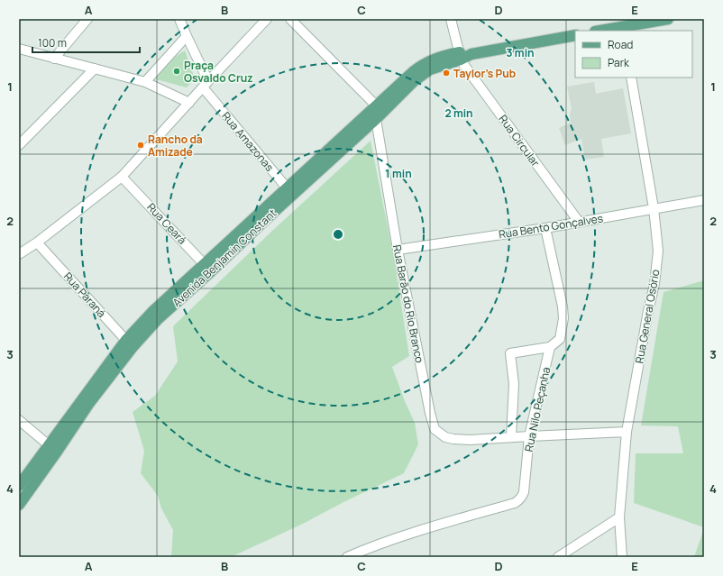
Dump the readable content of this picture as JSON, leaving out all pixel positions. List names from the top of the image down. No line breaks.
{"streets":{"main road":["Avenida Benjamin Constant"],"street":["Rua Circular","Rua Amazonas","Rua Ceará","Rua Bento Gonçalves","Rua Paraná","Rua Barão do Rio Branco","Rua General Osório","Rua Nilo Peçanha"]},"crossings":[["Rua Circular","Rua Bento Gonçalves"],["Rua Circular","Avenida Benjamin Constant"],["Rua Amazonas","Avenida Benjamin Constant"],["Rua Ceará","Avenida Benjamin Constant"],["Rua Bento Gonçalves","Rua Barão do Rio Branco"],["Rua Bento Gonçalves","Rua General Osório"],["Rua Bento Gonçalves","Rua Nilo Peçanha"],["Avenida Benjamin Constant","Rua Paraná"],["Avenida Benjamin Constant","Rua Barão do Rio Branco"],["Rua Barão do Rio Branco","Rua General Osório"],["Rua Barão do Rio Branco","Rua Nilo Peçanha"]],"places":["Praça Osvaldo Cruz","Taylor's Pub","Rancho da Amizade"],"legend":["Road","Park"],"scale_bar":"100 m","grid":{"columns":["A","B","C","D","E"],"rows":["1","2","3","4"]},"rings":["3 min","2 min","1 min"]}
